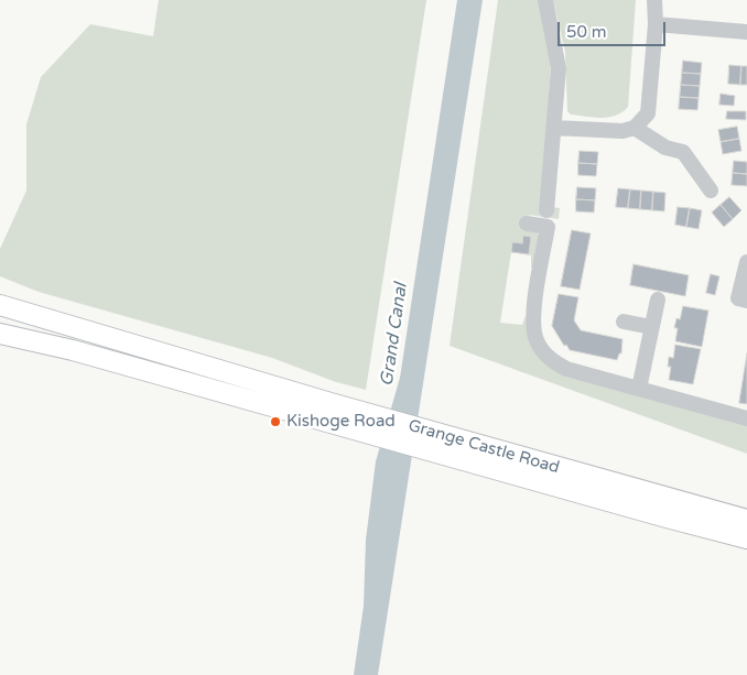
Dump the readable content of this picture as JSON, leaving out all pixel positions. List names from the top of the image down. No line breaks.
{"streets":{"main road":["Grange Castle Road"]},"water":["Grand Canal"],"places":["Kishoge Road"],"scale_bar":"50 m"}
